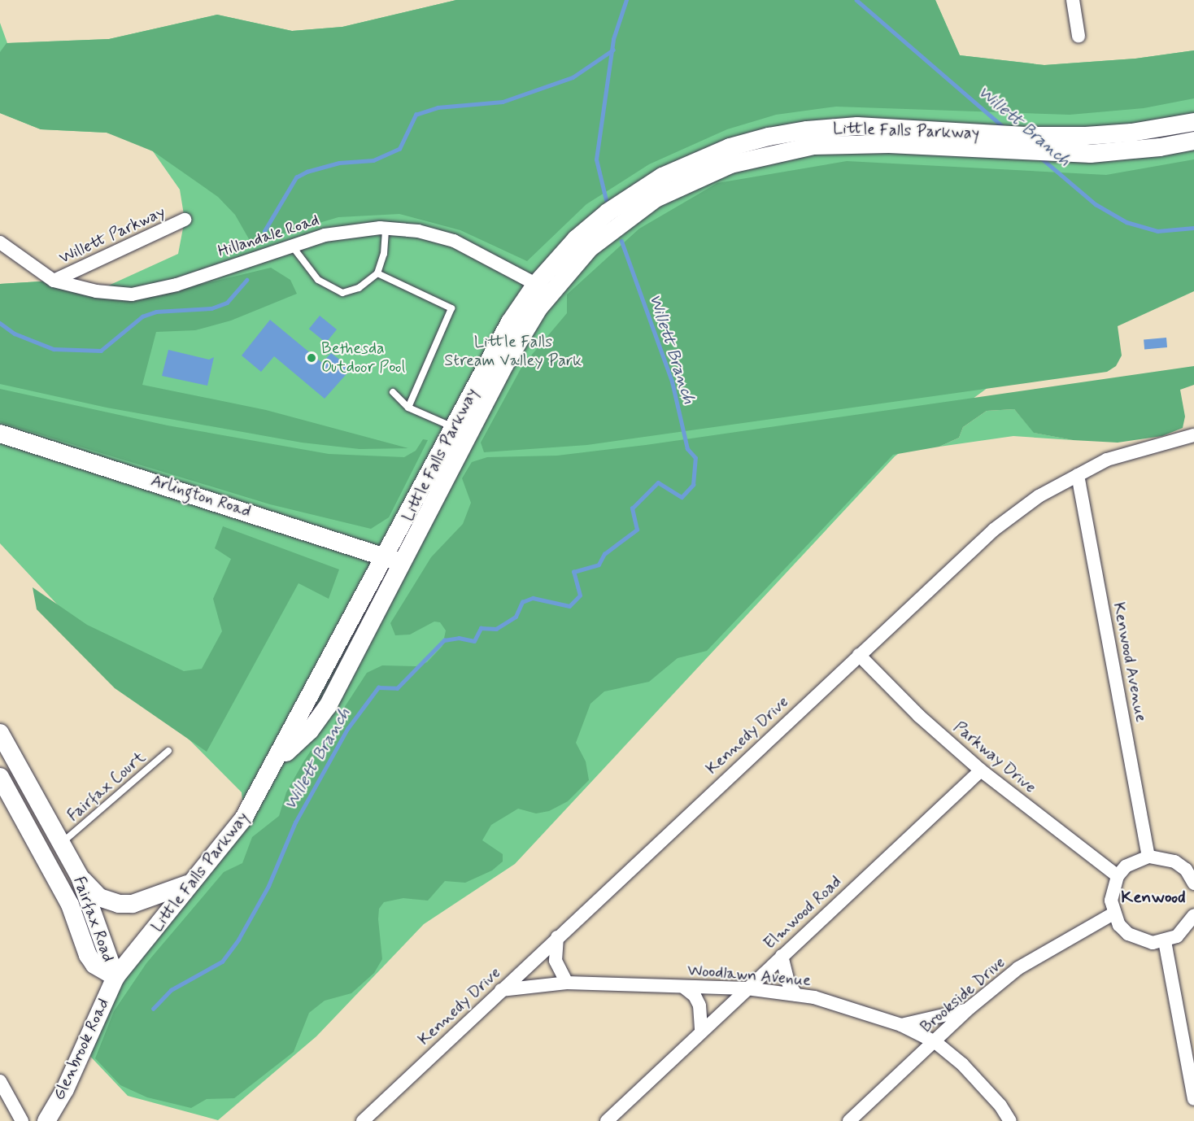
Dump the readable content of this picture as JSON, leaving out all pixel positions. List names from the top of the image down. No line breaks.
{"streets":{"main road":["Little Falls Parkway","Arlington Road","Fairfax Road","Glenbrook Road"],"street":["Willett Parkway","Hillandale Road","Kenwood Avenue","Kennedy Drive","Parkway Drive","Elmwood Road","Woodlawn Avenue","Brookside Drive"],"lane":["Fairfax Court"]},"crossings":[["Little Falls Parkway","Hillandale Road"],["Little Falls Parkway","Arlington Road"],["Little Falls Parkway","Fairfax Road"],["Little Falls Parkway","Glenbrook Road"],["Willett Parkway","Hillandale Road"],["Kenwood Avenue","Kennedy Drive"],["Kennedy Drive","Parkway Drive"],["Kennedy Drive","Woodlawn Avenue"],["Parkway Drive","Elmwood Road"],["Fairfax Court","Fairfax Road"],["Elmwood Road","Woodlawn Avenue"],["Fairfax Road","Glenbrook Road"],["Woodlawn Avenue","Brookside Drive"]],"districts":["Kenwood"],"water":["Willett Branch"],"parks":["Little Falls Stream Valley Park"],"places":["Bethesda Outdoor Pool"]}
